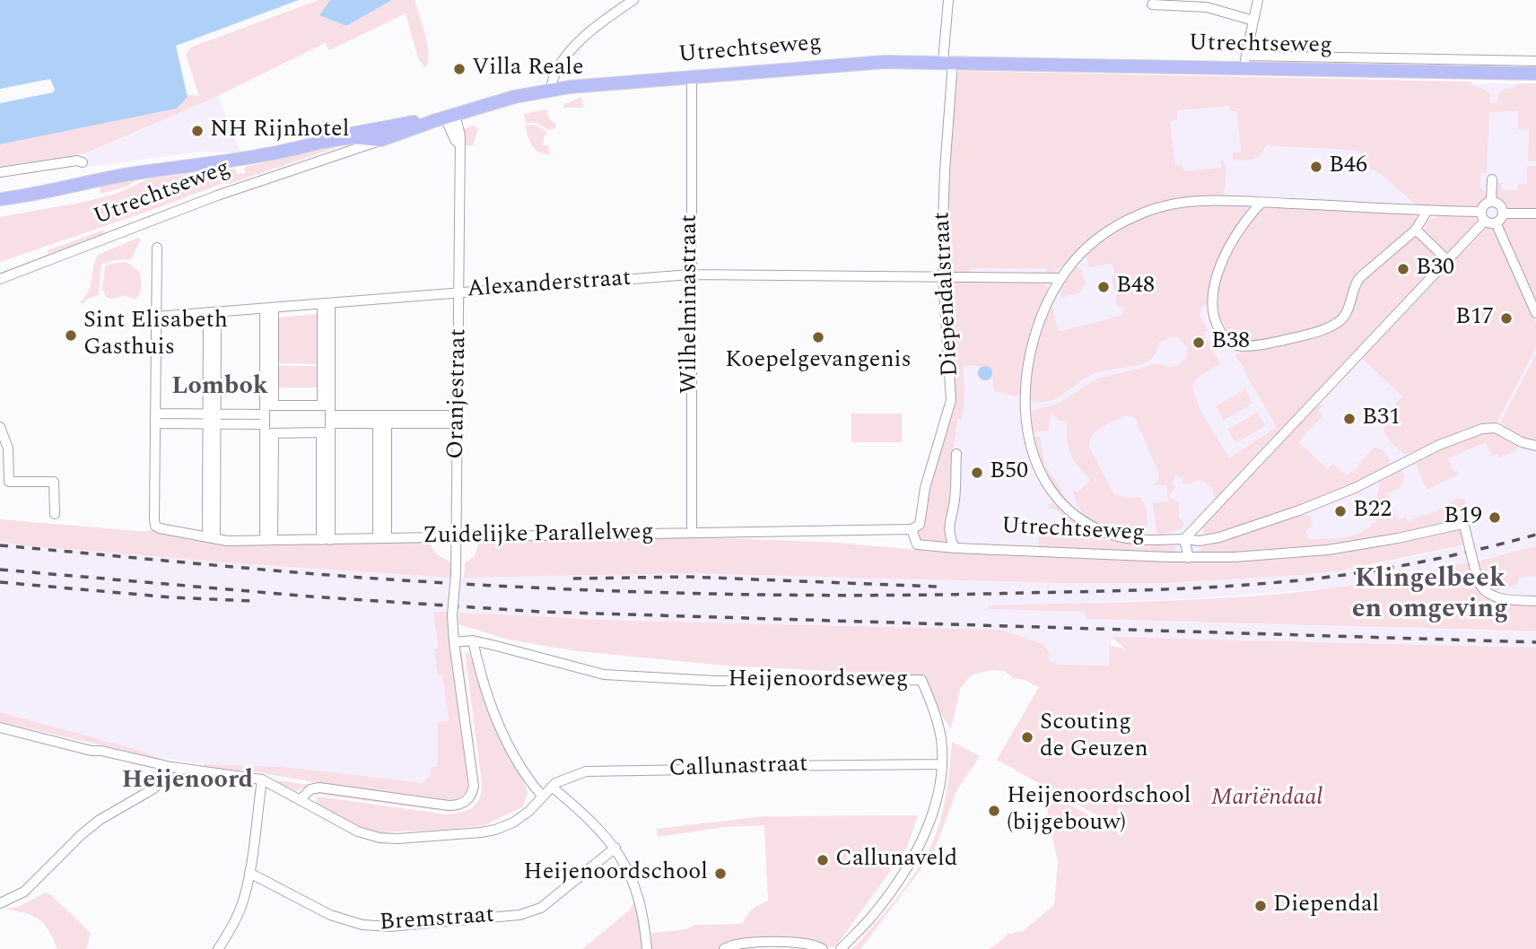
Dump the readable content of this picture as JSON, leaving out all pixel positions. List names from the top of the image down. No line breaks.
{"streets":{"main road":["Utrechtseweg"],"street":["Alexanderstraat","Diependalstraat","Wilhelminastraat","Oranjestraat","Zuidelijke Parallelweg","Heijenoordseweg","Callunastraat","Bremstraat"]},"crossings":[["Utrechtseweg","Alexanderstraat"],["Utrechtseweg","Diependalstraat"],["Utrechtseweg","Wilhelminastraat"],["Utrechtseweg","Oranjestraat"],["Utrechtseweg","Zuidelijke Parallelweg"],["Alexanderstraat","Diependalstraat"],["Alexanderstraat","Wilhelminastraat"],["Alexanderstraat","Oranjestraat"],["Diependalstraat","Zuidelijke Parallelweg"],["Wilhelminastraat","Zuidelijke Parallelweg"],["Oranjestraat","Zuidelijke Parallelweg"],["Oranjestraat","Heijenoordseweg"],["Oranjestraat","Callunastraat"],["Heijenoordseweg","Callunastraat"]],"districts":["Lombok","Klingelbeek en omgeving","Heijenoord"],"parks":["Mariëndaal"],"places":["Villa Reale","NH Rijnhotel","B46","B30","B48","B17","Sint Elisabeth Gasthuis","Koepelgevangenis","B38","B31","B50","B22","B19","Scouting de Geuzen","Heijenoordschool (bijgebouw)","Callunaveld","Heijenoordschool","Diependal"]}
